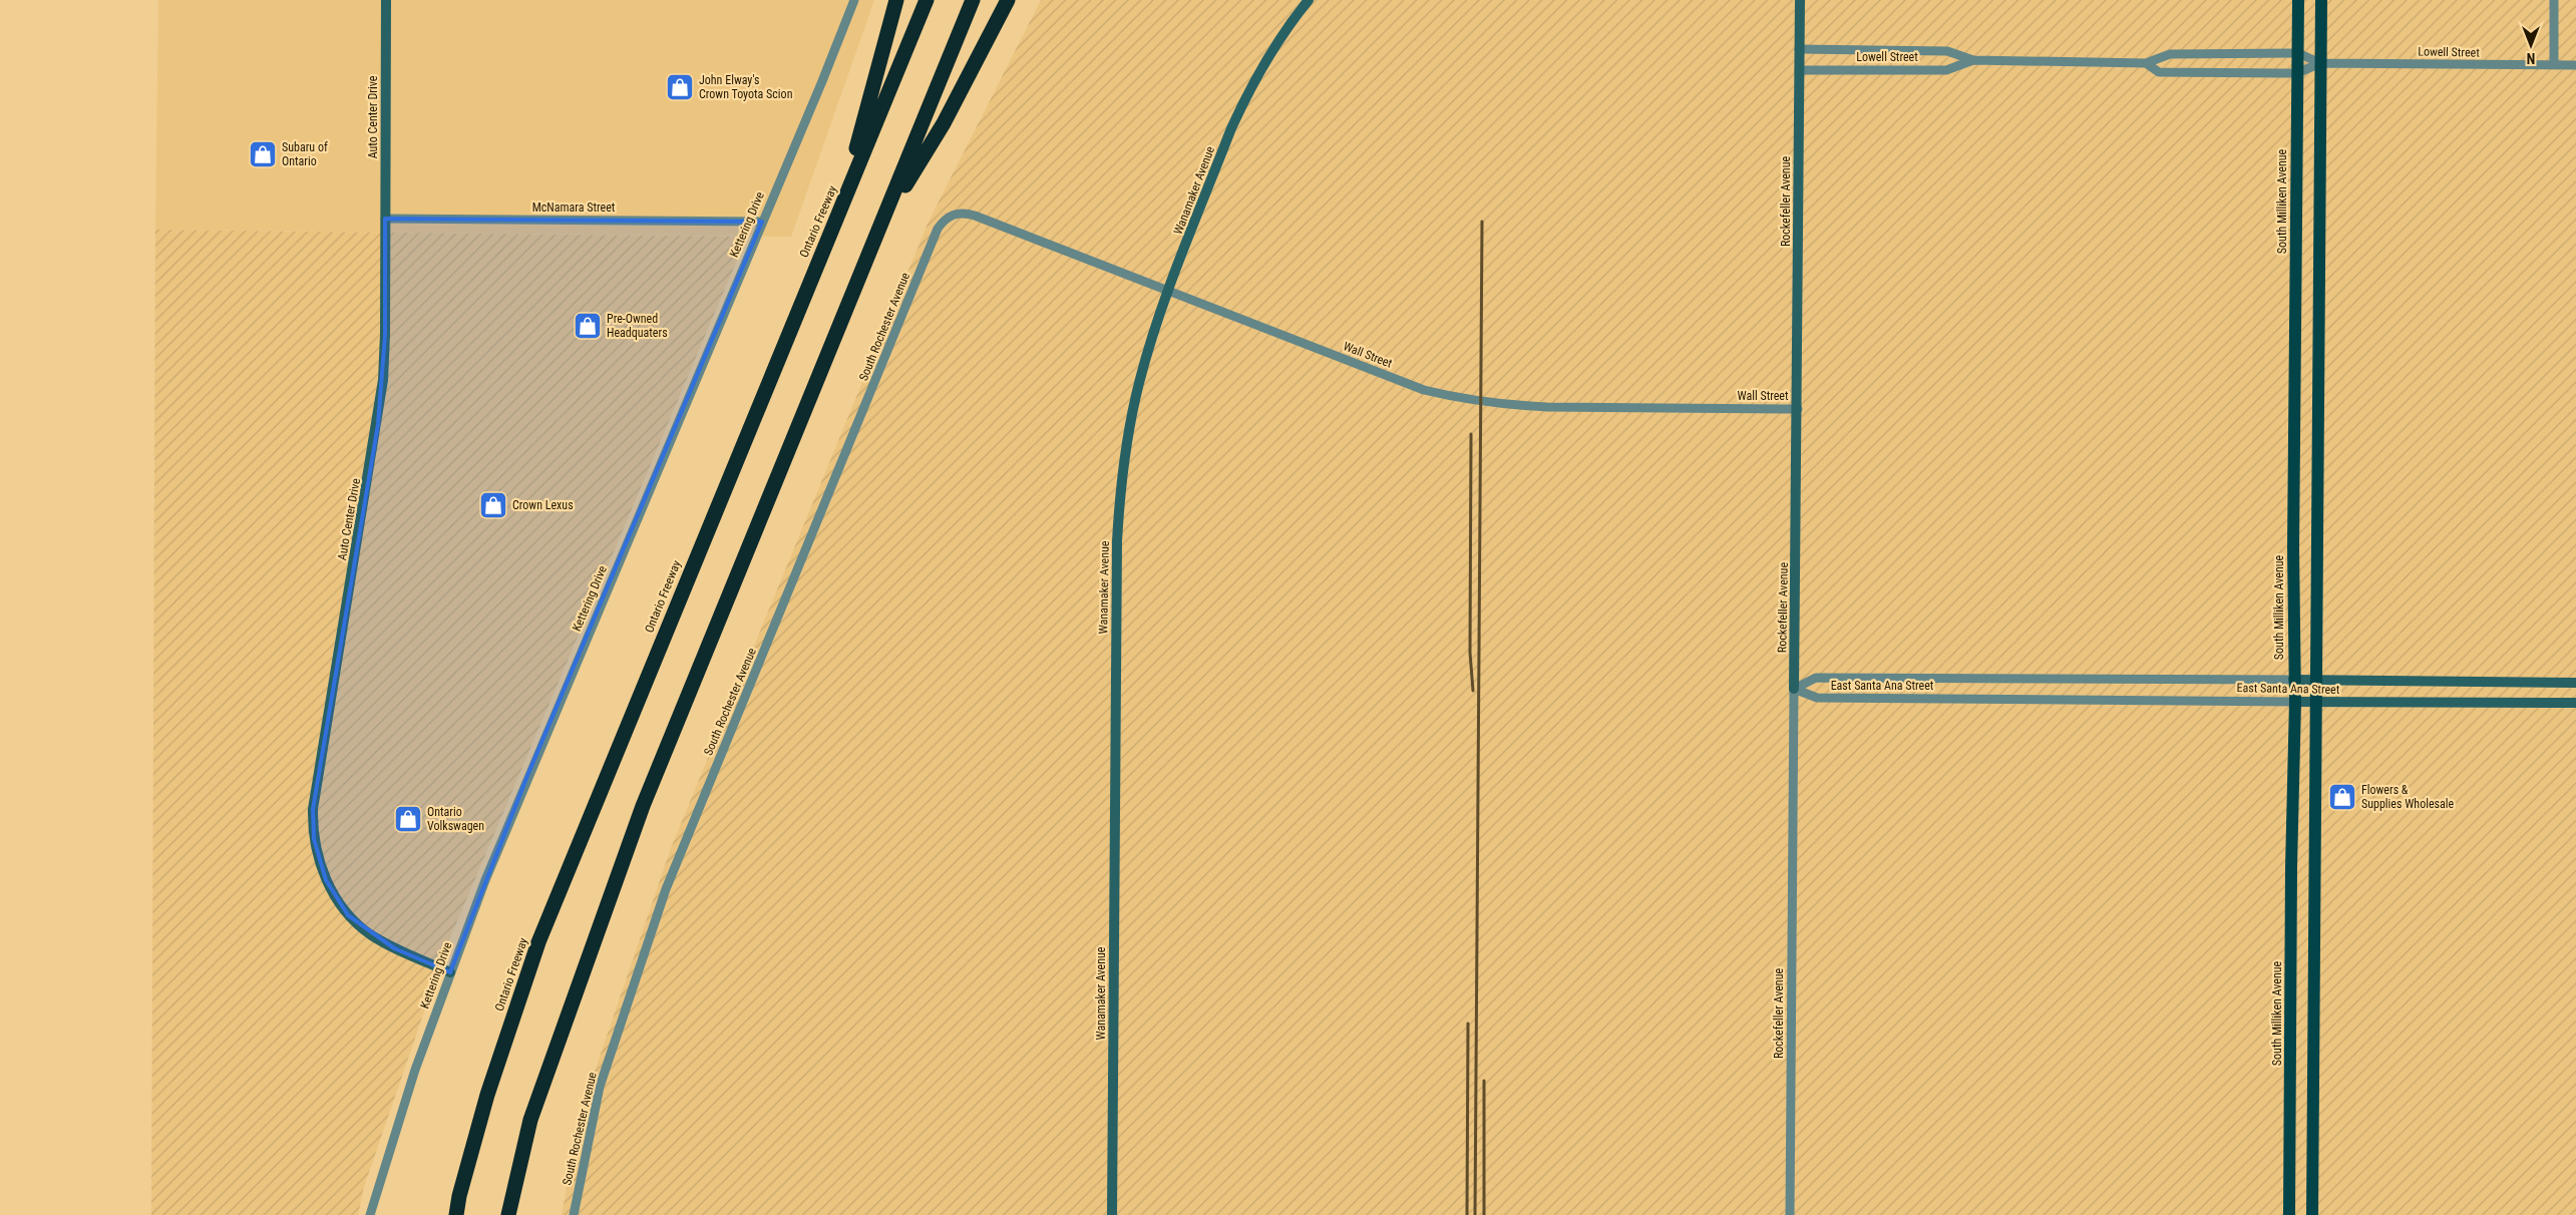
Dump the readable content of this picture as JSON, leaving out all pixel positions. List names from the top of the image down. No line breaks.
{"streets":{"highway":["Ontario Freeway"],"main road":["South Milliken Avenue"],"street":["Lowell Street","Auto Center Drive","Wanamaker Avenue","Rockefeller Avenue","McNamara Street","Kettering Drive","South Rochester Avenue","Wall Street","East Santa Ana Street"]},"crossings":[["Lowell Street","Rockefeller Avenue"],["Lowell Street","South Milliken Avenue"],["Auto Center Drive","McNamara Street"],["Auto Center Drive","Kettering Drive"],["Wanamaker Avenue","Wall Street"],["Rockefeller Avenue","Wall Street"],["Rockefeller Avenue","East Santa Ana Street"],["South Milliken Avenue","East Santa Ana Street"],["McNamara Street","Kettering Drive"],["South Rochester Avenue","Wall Street"]],"places":{"shop":["John Elway's Crown Toyota Scion","Subaru of Ontario","Pre-Owned Headquaters","Crown Lexus","Flowers & Supplies Wholesale","Ontario Volkswagen"]},"north":"bottom"}
